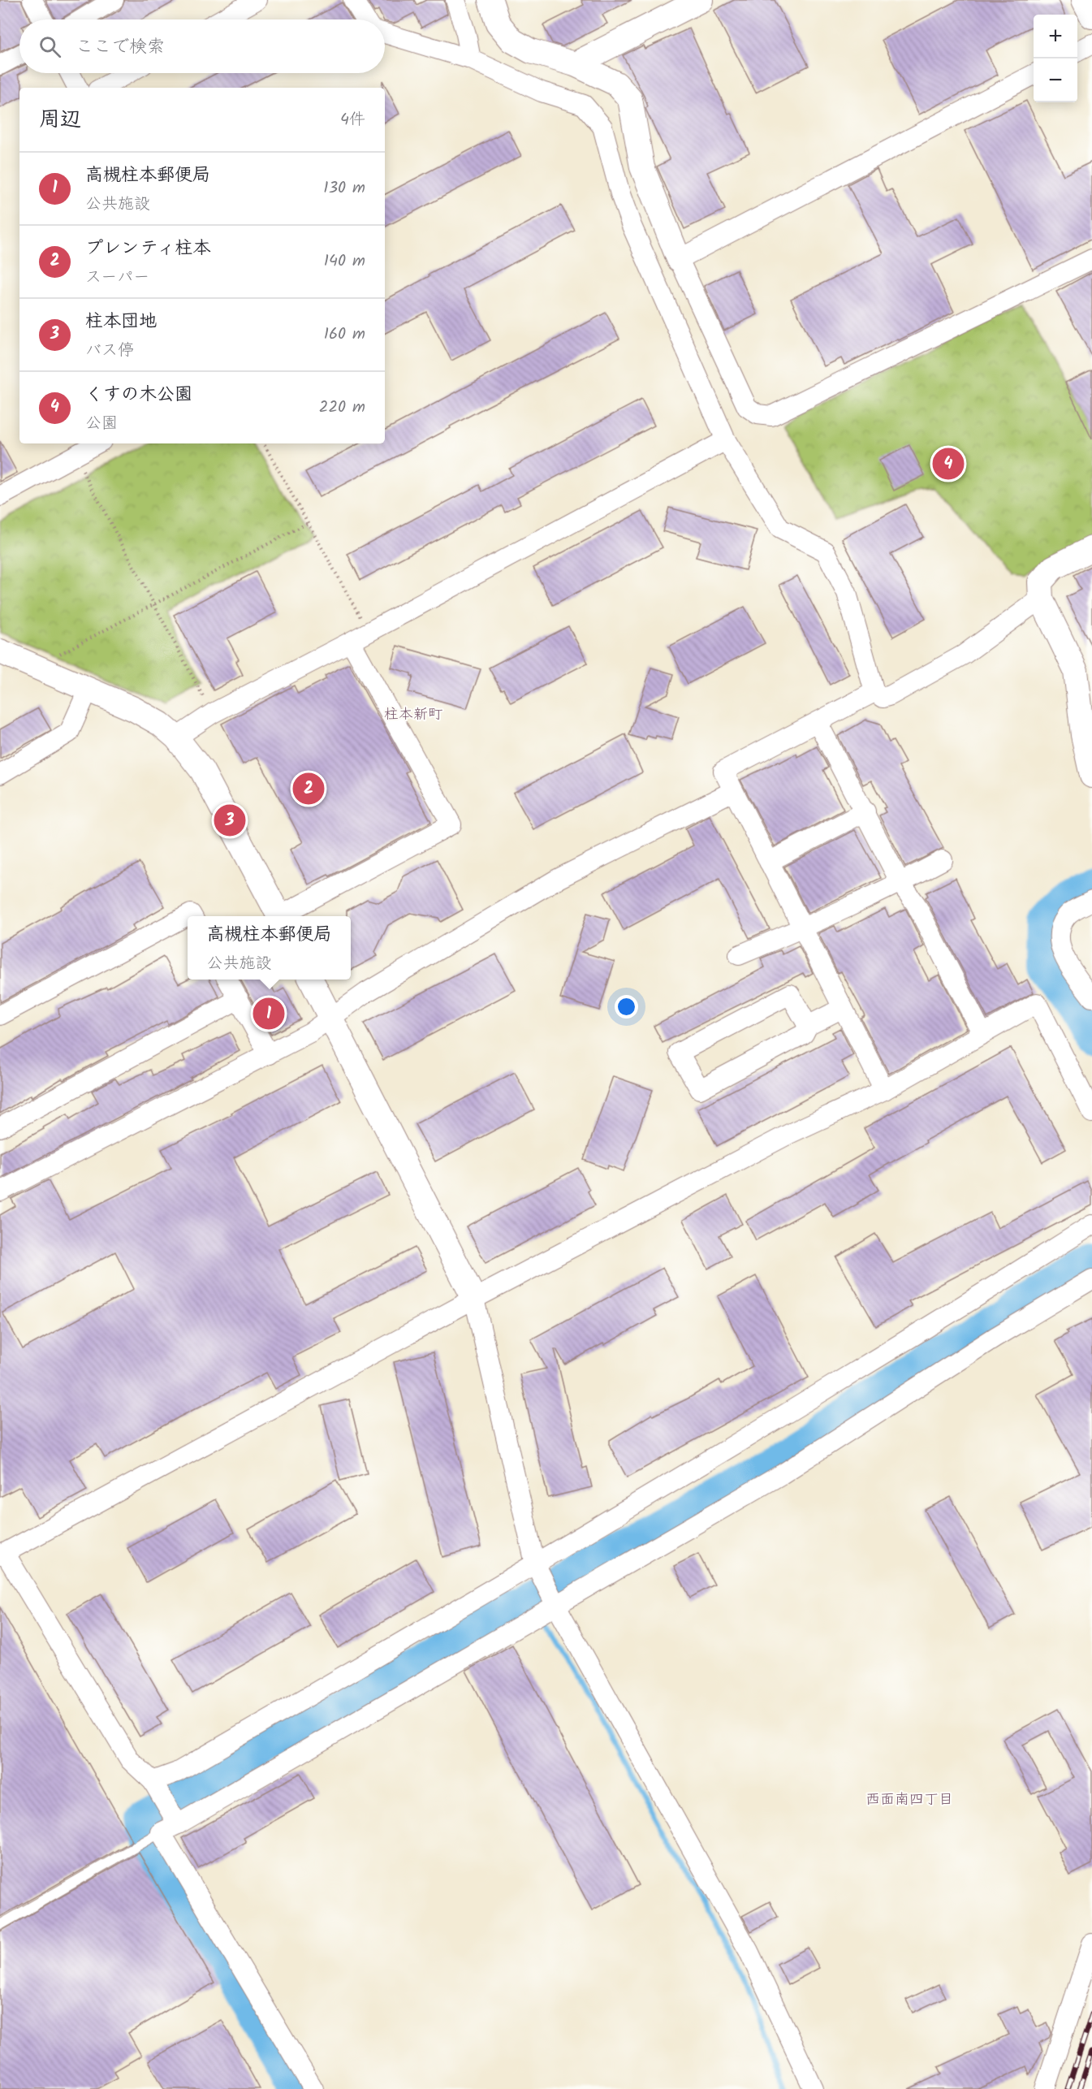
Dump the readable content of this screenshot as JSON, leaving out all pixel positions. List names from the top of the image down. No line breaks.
{"districts":["柱本新町","西面南四丁目"],"page":{"map_buttons":["+","−"],"search":"ここで検索","heading":["周辺","4件"],"list":[{"mark":"1","name":"高槻柱本郵便局","note":"公共施設","value":"130 m"},{"mark":"2","name":"プレンティ柱本","note":"スーパー","value":"140 m"},{"mark":"3","name":"柱本団地","note":"バス停","value":"160 m"},{"mark":"4","name":"くすの木公園","note":"公園","value":"220 m"}],"pins":["4","2","3","1"],"popup":["高槻柱本郵便局","公共施設"]}}
